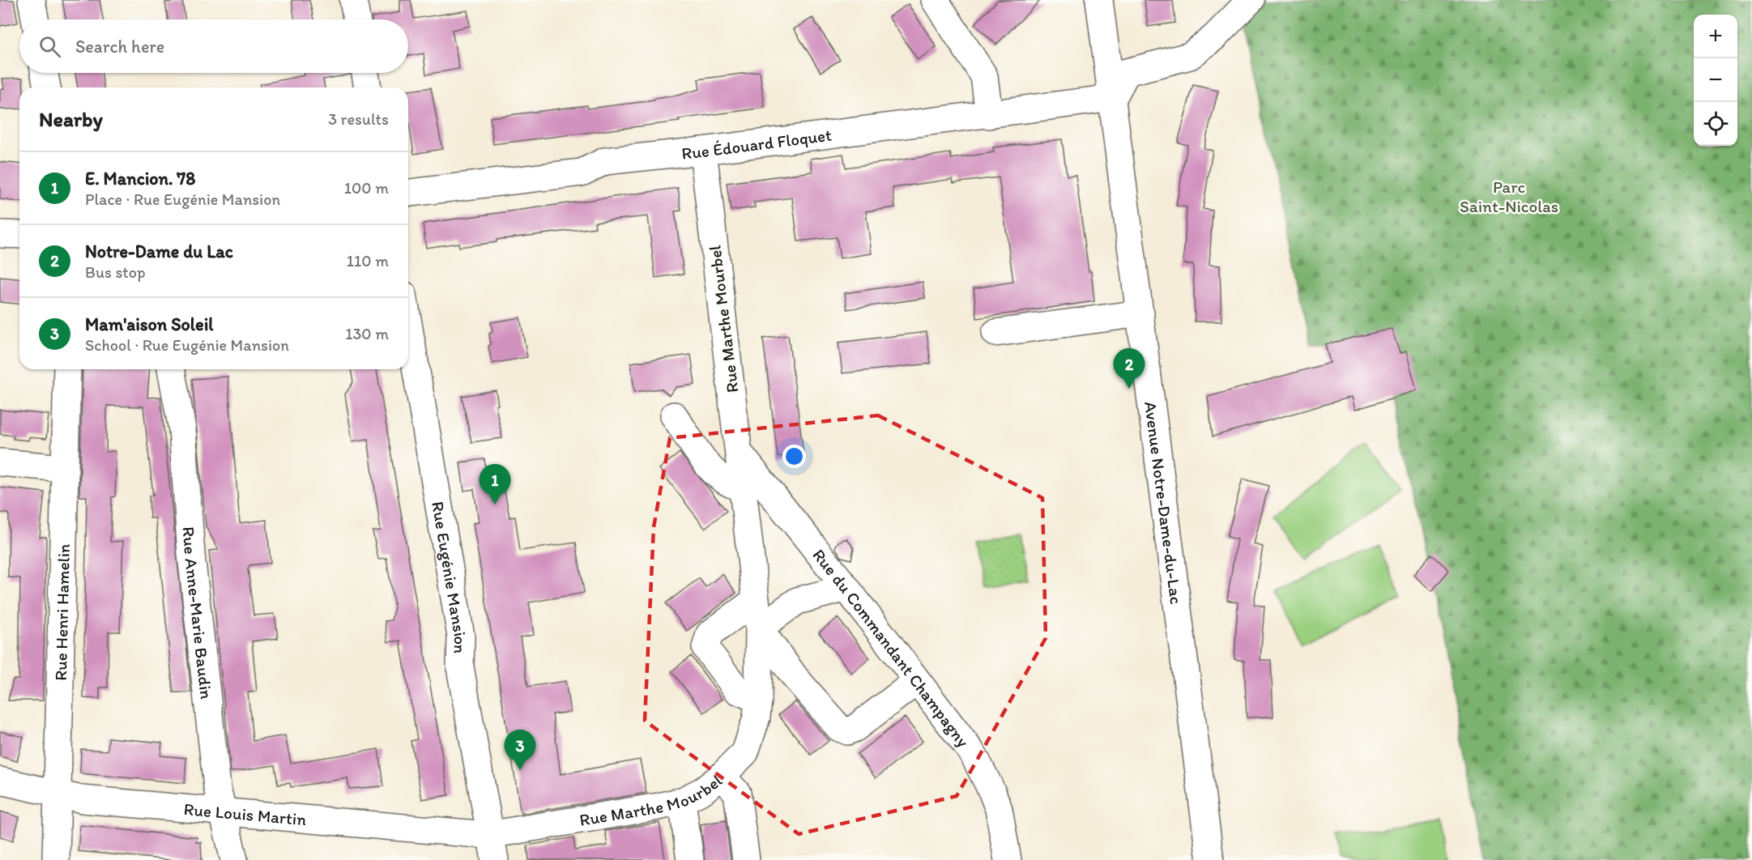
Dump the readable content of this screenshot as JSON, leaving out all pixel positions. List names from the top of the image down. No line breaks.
{"streets":{"street":["Rue Édouard Floquet","Rue Marthe Mourbel","Avenue Notre-Dame-du-Lac","Rue Eugénie Mansion","Rue Henri Hamelin","Rue Anne-Marie Baudin","Rue du Commandant Champagny","Rue Louis Martin"]},"crossings":[["Rue Édouard Floquet","Rue Marthe Mourbel"],["Rue Édouard Floquet","Avenue Notre-Dame-du-Lac"],["Rue Marthe Mourbel","Rue Eugénie Mansion"],["Rue Marthe Mourbel","Rue du Commandant Champagny"],["Rue Marthe Mourbel","Rue Louis Martin"],["Rue Eugénie Mansion","Rue Louis Martin"],["Rue Henri Hamelin","Rue Louis Martin"],["Rue Anne-Marie Baudin","Rue Louis Martin"]],"parks":["Parc Saint-Nicolas"],"page":{"map_buttons":["+","−"],"search":"Search here","heading":["Nearby","3 results"],"list":[{"mark":"1","name":"E. Mancion. 78","note":"Place · Rue Eugénie Mansion","value":"100 m"},{"mark":"2","name":"Notre-Dame du Lac","note":"Bus stop","value":"110 m"},{"mark":"3","name":"Mam'aison Soleil","note":"School · Rue Eugénie Mansion","value":"130 m"}],"pins":["2","1","3"]}}
